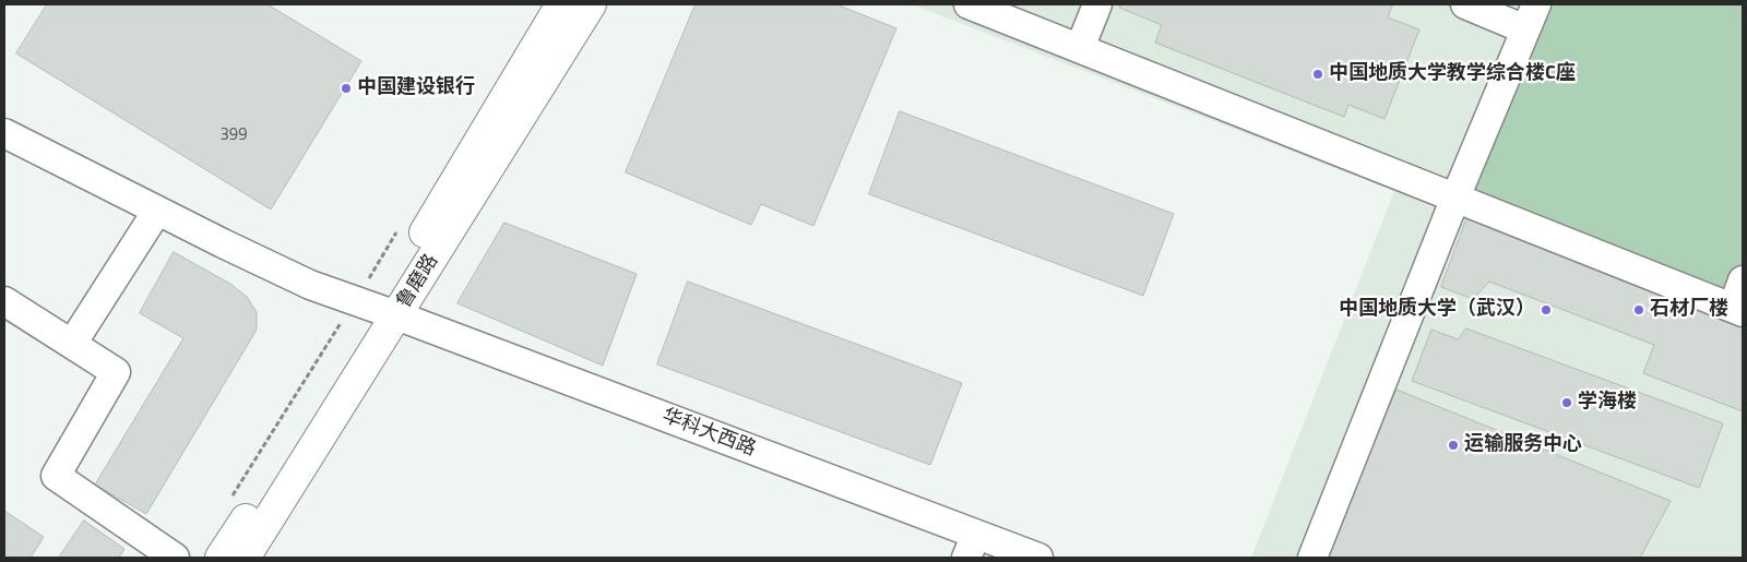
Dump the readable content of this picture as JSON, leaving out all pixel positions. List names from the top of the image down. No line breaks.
{"streets":{"main road":["鲁磨路"],"street":["华科大西路"]},"crossings":[["鲁磨路","华科大西路"]],"places":["中国地质大学教学综合楼C座","中国建设银行","中国地质大学（武汉）","石材厂楼","学海楼","运输服务中心"],"house_numbers":["399"]}
